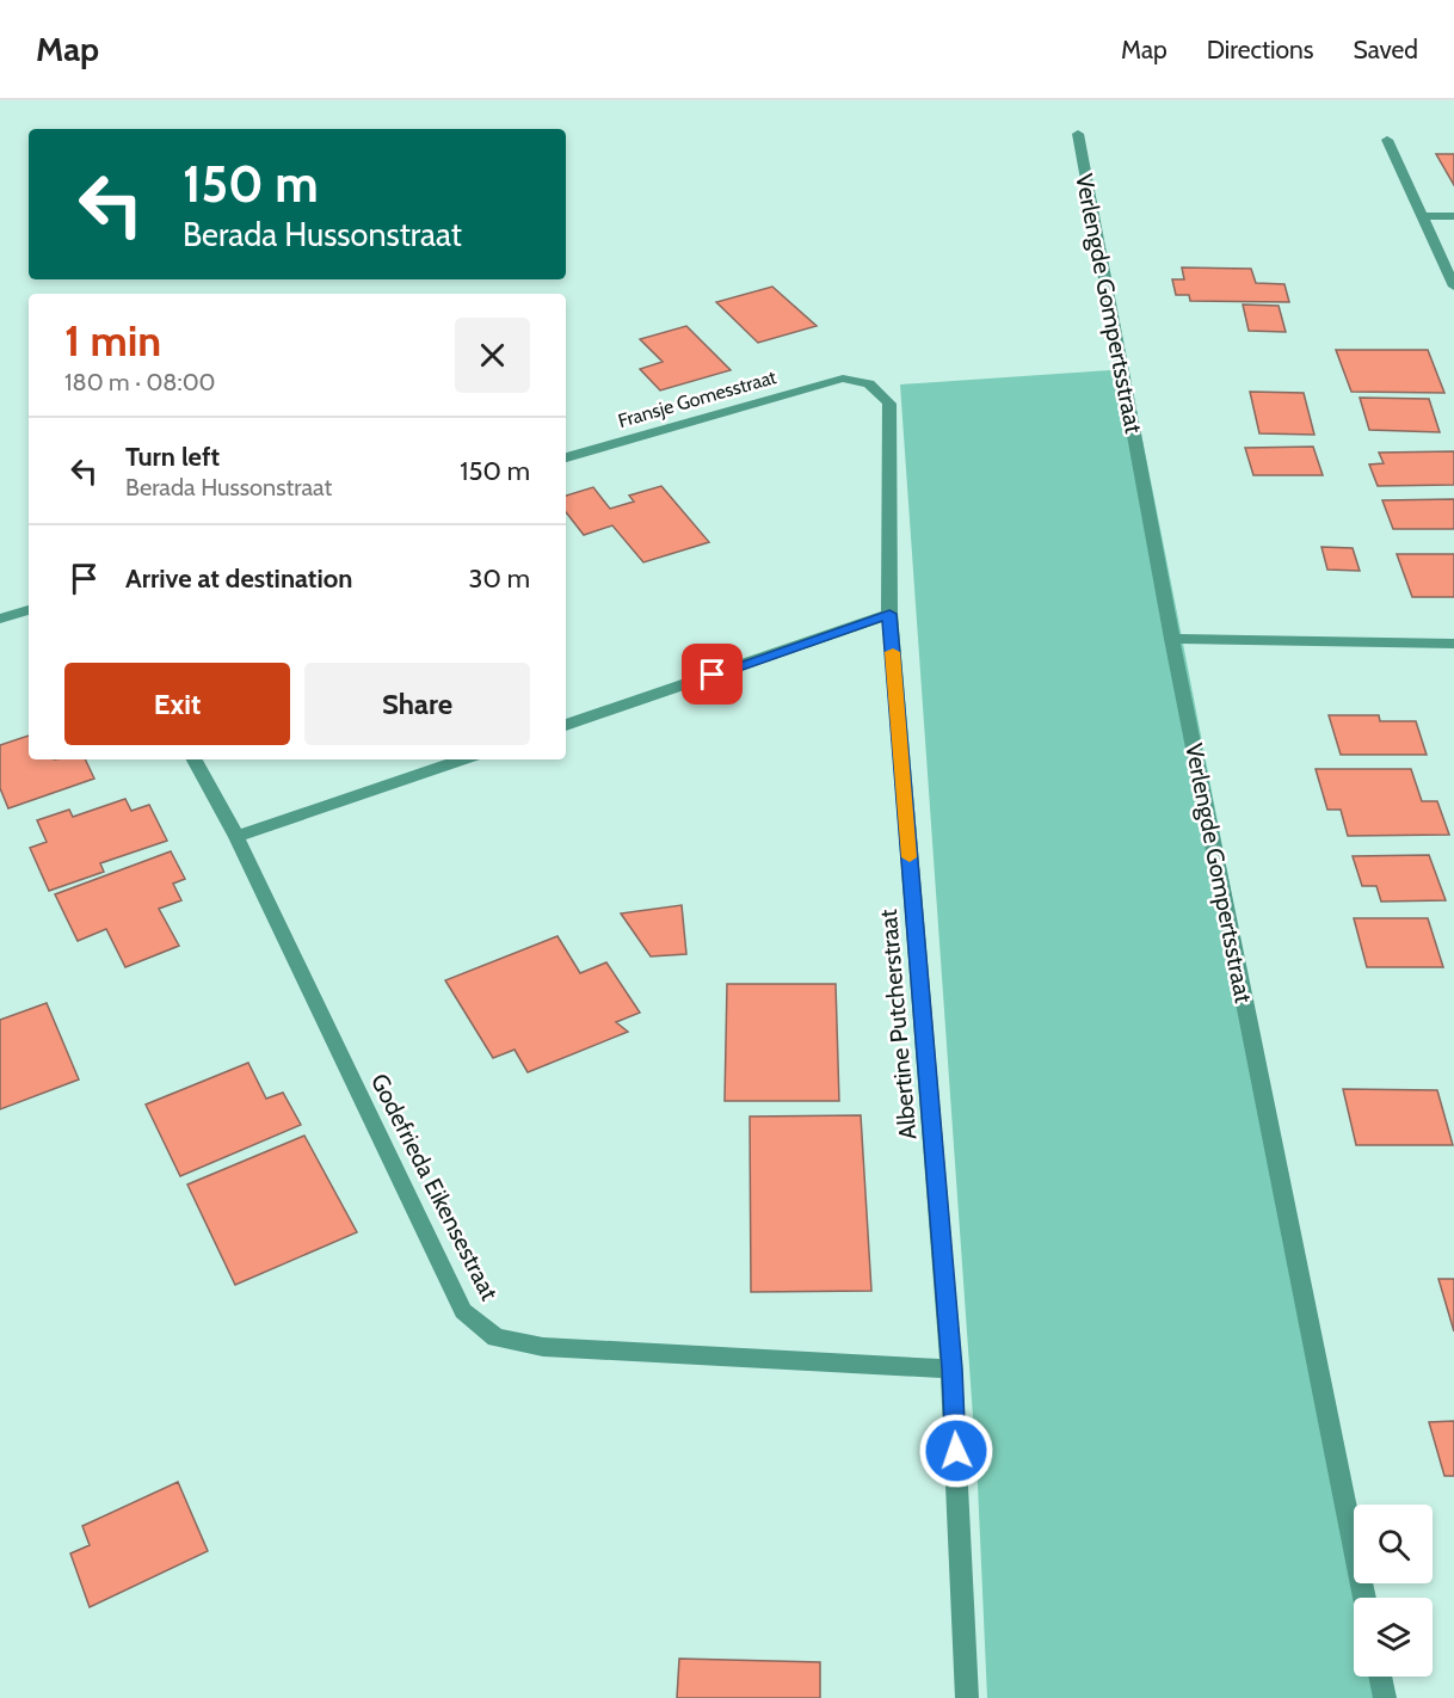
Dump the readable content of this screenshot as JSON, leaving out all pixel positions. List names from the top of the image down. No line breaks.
{"streets":{"street":["Verlengde Gompertsstraat","Fransje Gomesstraat","Albertine Putcherstraat","Godefrieda Eikensestraat"]},"crossings":[["Fransje Gomesstraat","Albertine Putcherstraat"],["Albertine Putcherstraat","Godefrieda Eikensestraat"]],"page":{"header":"Map","nav":["Map","Directions","Saved"],"turn":["150 m","Berada Hussonstraat"],"heading":["1 min","180 m · 08:00"],"list":[{"name":"Turn left","note":"Berada Hussonstraat","value":"150 m"},{"name":"Arrive at destination","value":"30 m"}],"buttons":["Exit","Share"]}}
